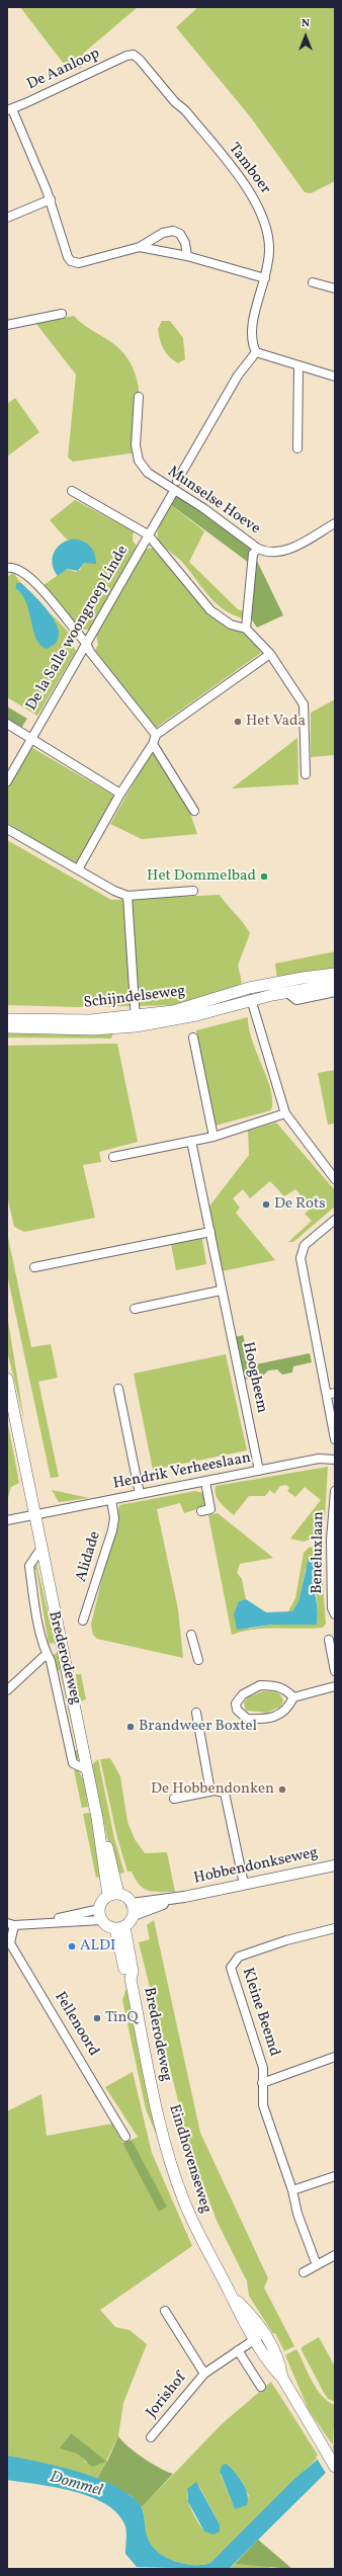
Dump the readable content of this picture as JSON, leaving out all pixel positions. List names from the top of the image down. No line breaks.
{"streets":{"main road":["Schijndelseweg","Brederodeweg","Eindhovenseweg"],"street":["De Aanloop","Tamboer","Munselse Hoeve","De la Salle woongroep Linde","Hoogheem","Hendrik Verheeslaan","Beneluxlaan","Alidade","Hobbendonkseweg","Kleine Beemd","Fellenoord","Jorishof"]},"crossings":[["De Aanloop","Tamboer"],["Munselse Hoeve","De la Salle woongroep Linde"],["Hoogheem","Hendrik Verheeslaan"],["Hendrik Verheeslaan","Alidade"],["Hendrik Verheeslaan","Brederodeweg"],["Brederodeweg","Hobbendonkseweg"],["Brederodeweg","Fellenoord"],["Brederodeweg","Eindhovenseweg"],["Hobbendonkseweg","Fellenoord"],["Eindhovenseweg","Jorishof"]],"water":["Dommel"],"places":["Het Vada","Het Dommelbad","De Rots","Brandweer Boxtel","De Hobbendonken","ALDI","TinQ"],"north":"top"}
